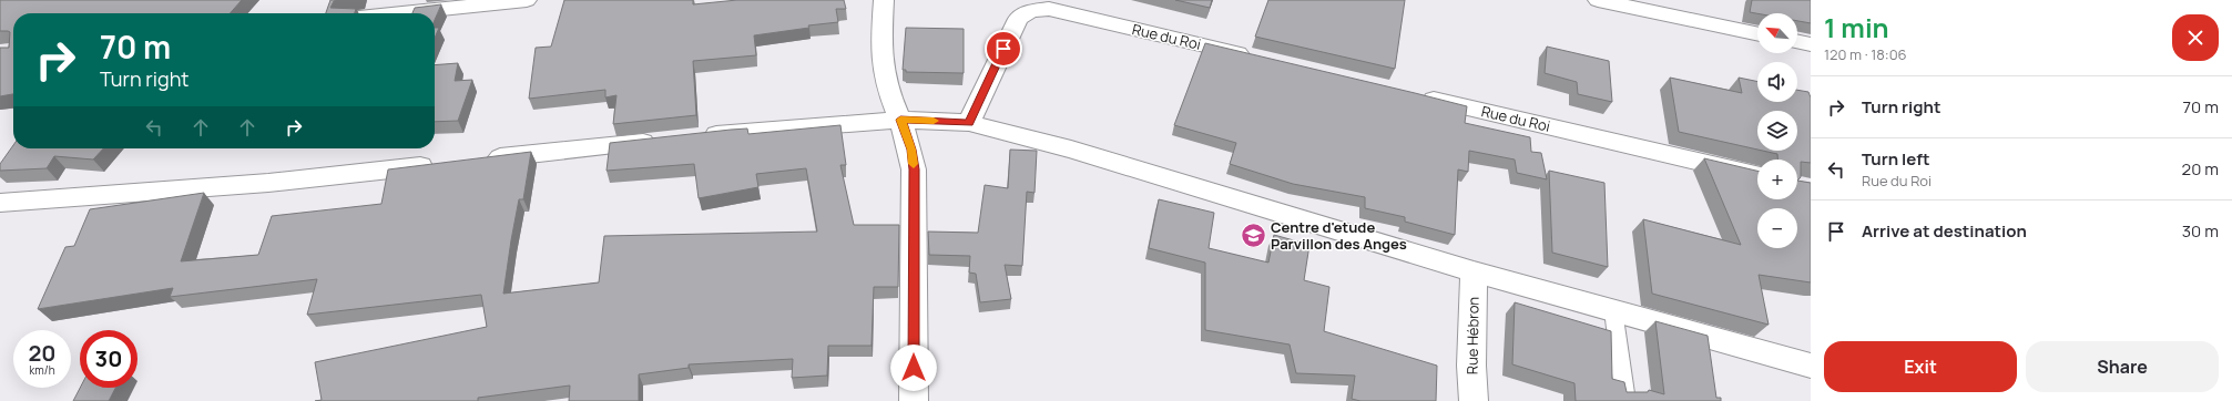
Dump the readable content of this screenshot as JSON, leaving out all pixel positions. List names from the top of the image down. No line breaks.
{"streets":{"street":["Rue du Roi","Rue Hébron"]},"places":{"school or university":["Centre d'etude Parvillon des Anges"]},"north":"top left","page":{"heading":["1 min","120 m · 18:06"],"map_buttons":["+","−"],"turn":["70 m","Turn right"],"list":[{"name":"Turn right","value":"70 m"},{"name":"Turn left","note":"Rue du Roi","value":"20 m"},{"name":"Arrive at destination","value":"30 m"}],"speed":"20 km/h","limit":"30","buttons":["Exit","Share"]}}
